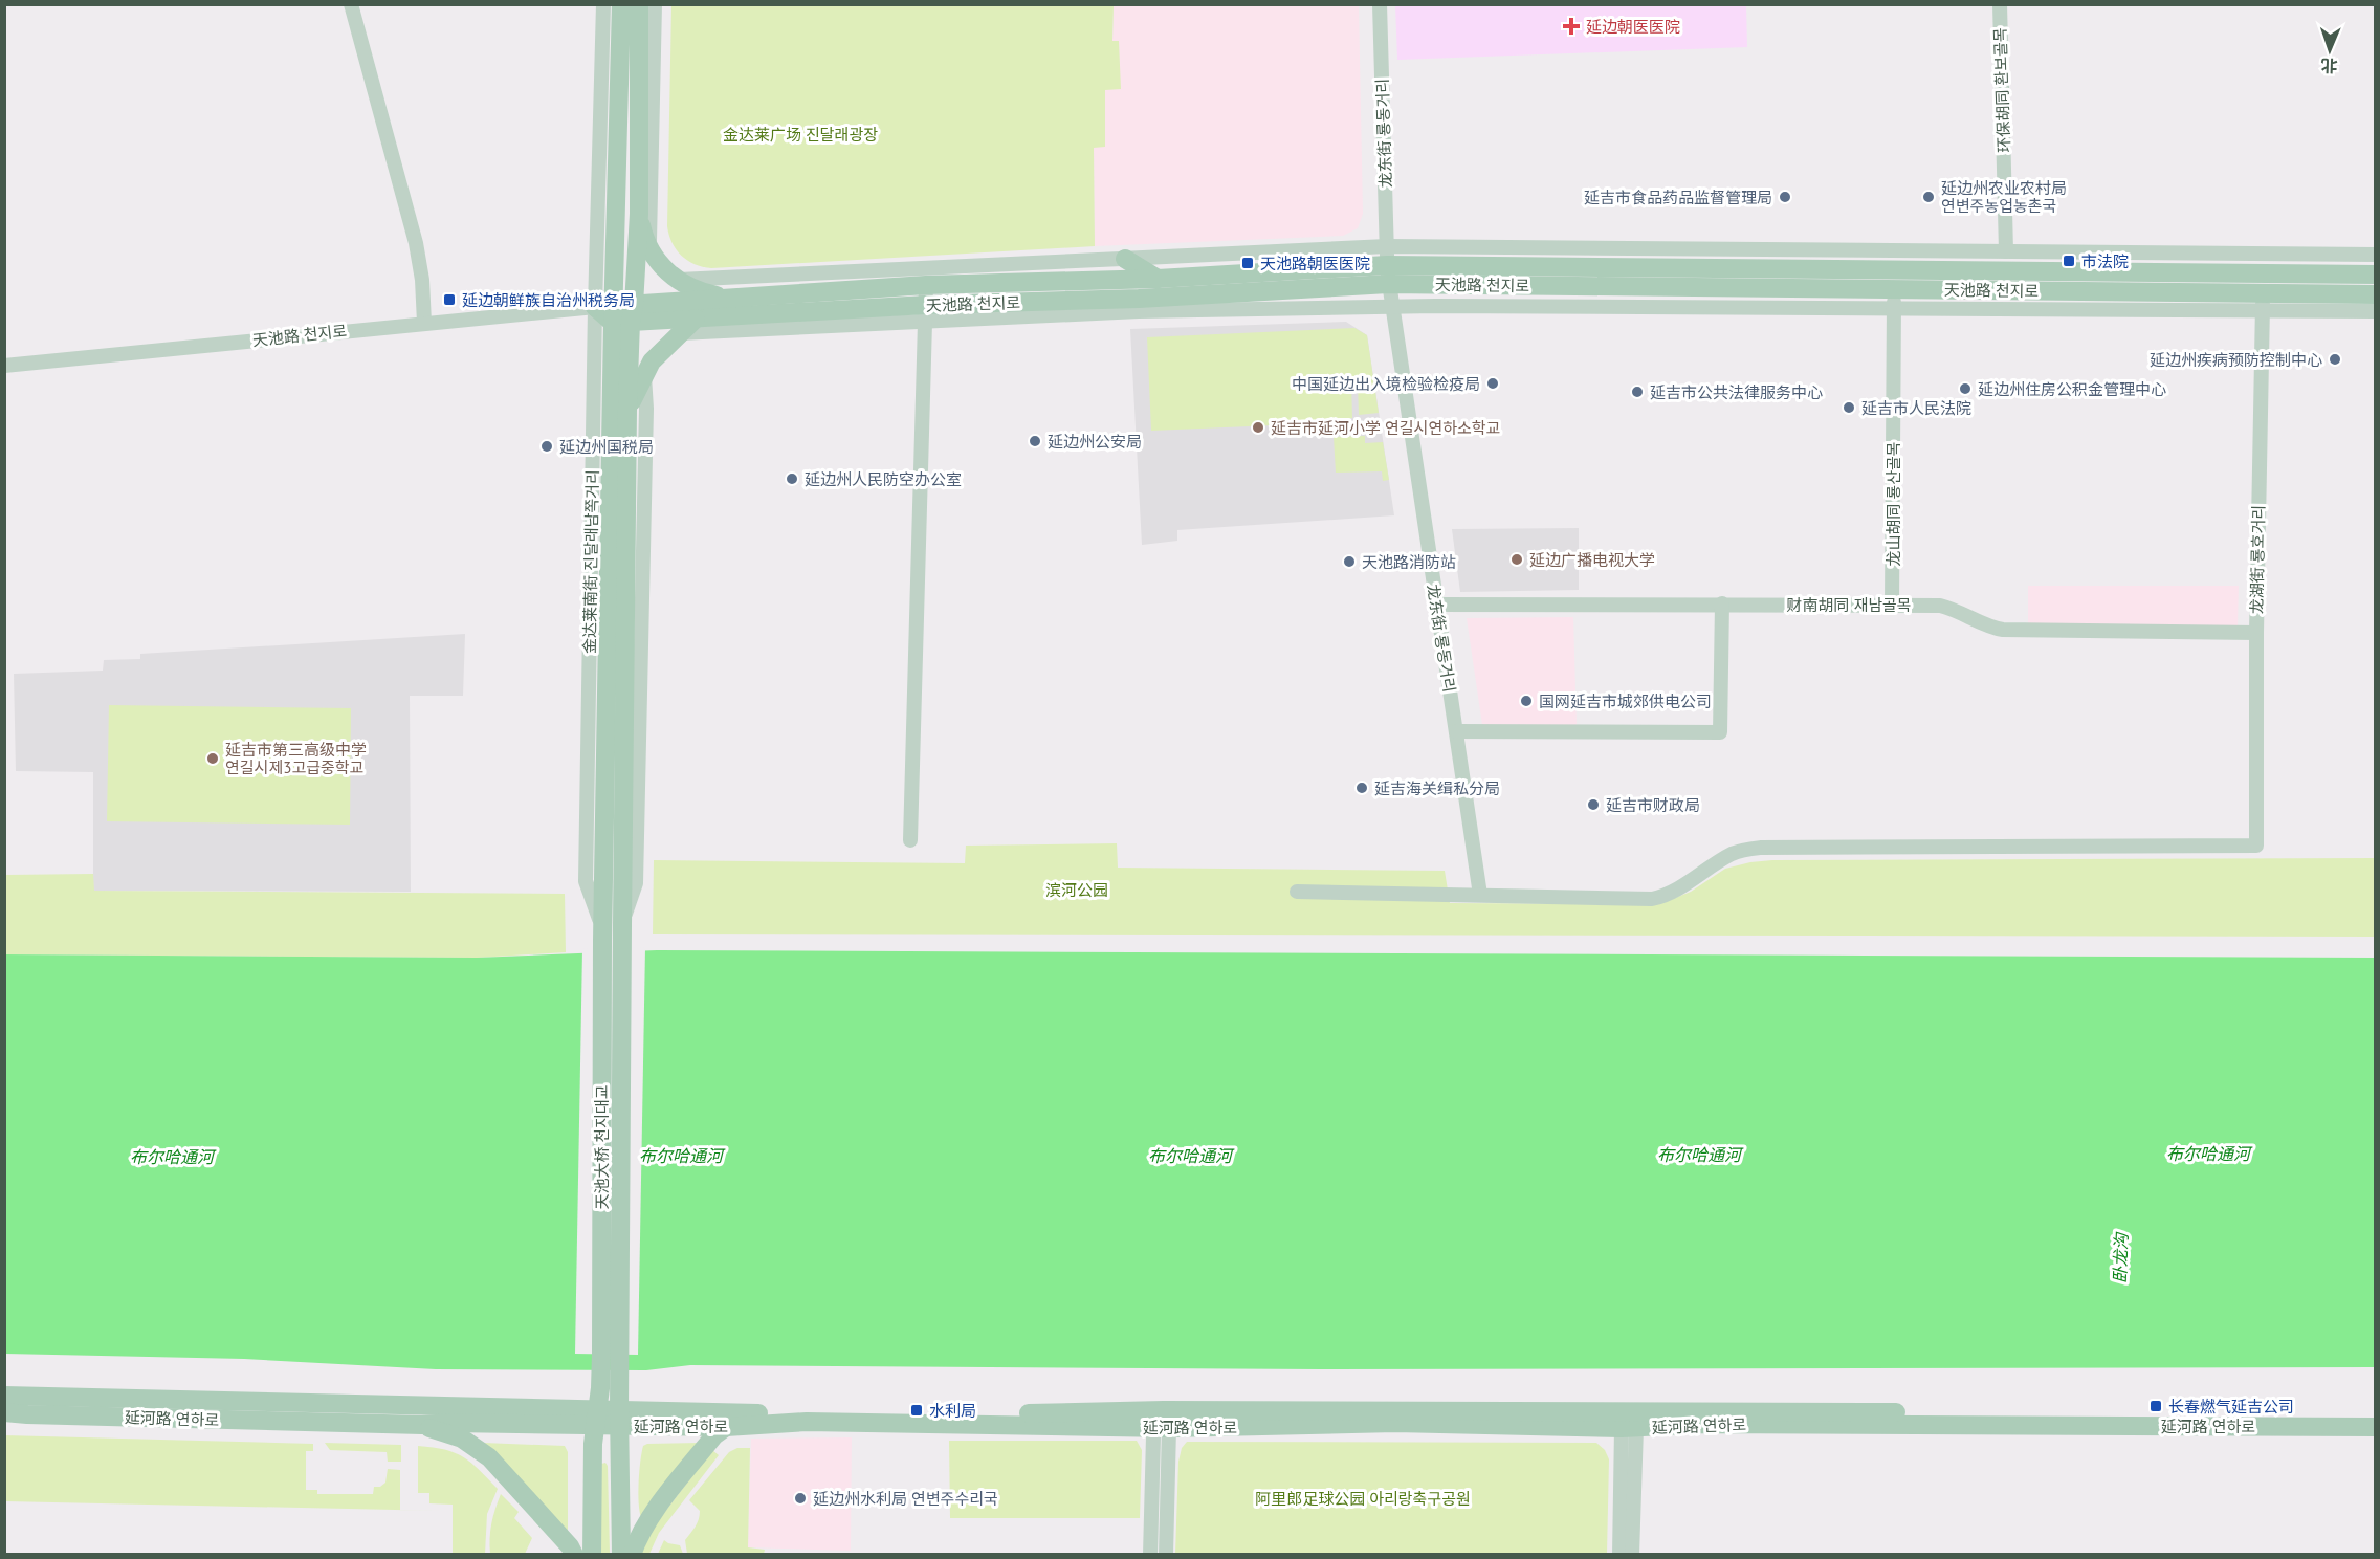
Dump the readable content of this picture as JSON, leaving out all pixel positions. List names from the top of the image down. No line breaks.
{"streets":{"main road":["天池路 천지로","金达莱南街 진달래남쪽거리","天池大桥 천지대교","延河路 연하로"],"street":["环保胡同 환보골목","龙东街 룡동거리","龙山胡同 룡산골목","龙湖街 룡호거리","财南胡同 재남골목"]},"crossings":[["环保胡同 환보골목","天池路 천지로"],["龙东街 룡동거리","天池路 천지로"],["龙东街 룡동거리","龙湖街 룡호거리"],["龙东街 룡동거리","财南胡同 재남골목"],["天池路 천지로","龙山胡同 룡산골목"],["天池路 천지로","龙湖街 룡호거리"],["天池路 천지로","金达莱南街 진달래남쪽거리"],["龙山胡同 룡산골목","财南胡同 재남골목"],["龙湖街 룡호거리","财南胡同 재남골목"],["金达莱南街 진달래남쪽거리","天池大桥 천지대교"]],"water":["布尔哈通河","卧龙沟"],"parks":["金达莱广场 진달래광장","滨河公园","阿里郎足球公园 아리랑축구공원"],"places":{"health":["延边朝医医院"],"other":["延吉市食品药品监督管理局","延边州农业农村局 연변주농업농촌국","延边州疾病预防控制中心","中国延边出入境检验检疫局","延边州住房公积金管理中心","延吉市公共法律服务中心","延吉市人民法院","延吉市延河小学 연길시연하소학교","延边州公安局","延边州国税局","延边州人民防空办公室","延边广播电视大学","天池路消防站","国网延吉市城郊供电公司","延吉市第三高级中学 연길시제3고급중학교","延吉海关缉私分局","延吉市财政局","延边州水利局 연변주수리국"],"transit":["市法院","天池路朝医医院","延边朝鲜族自治州税务局","长春燃气延吉公司","水利局"]},"north":"bottom"}
